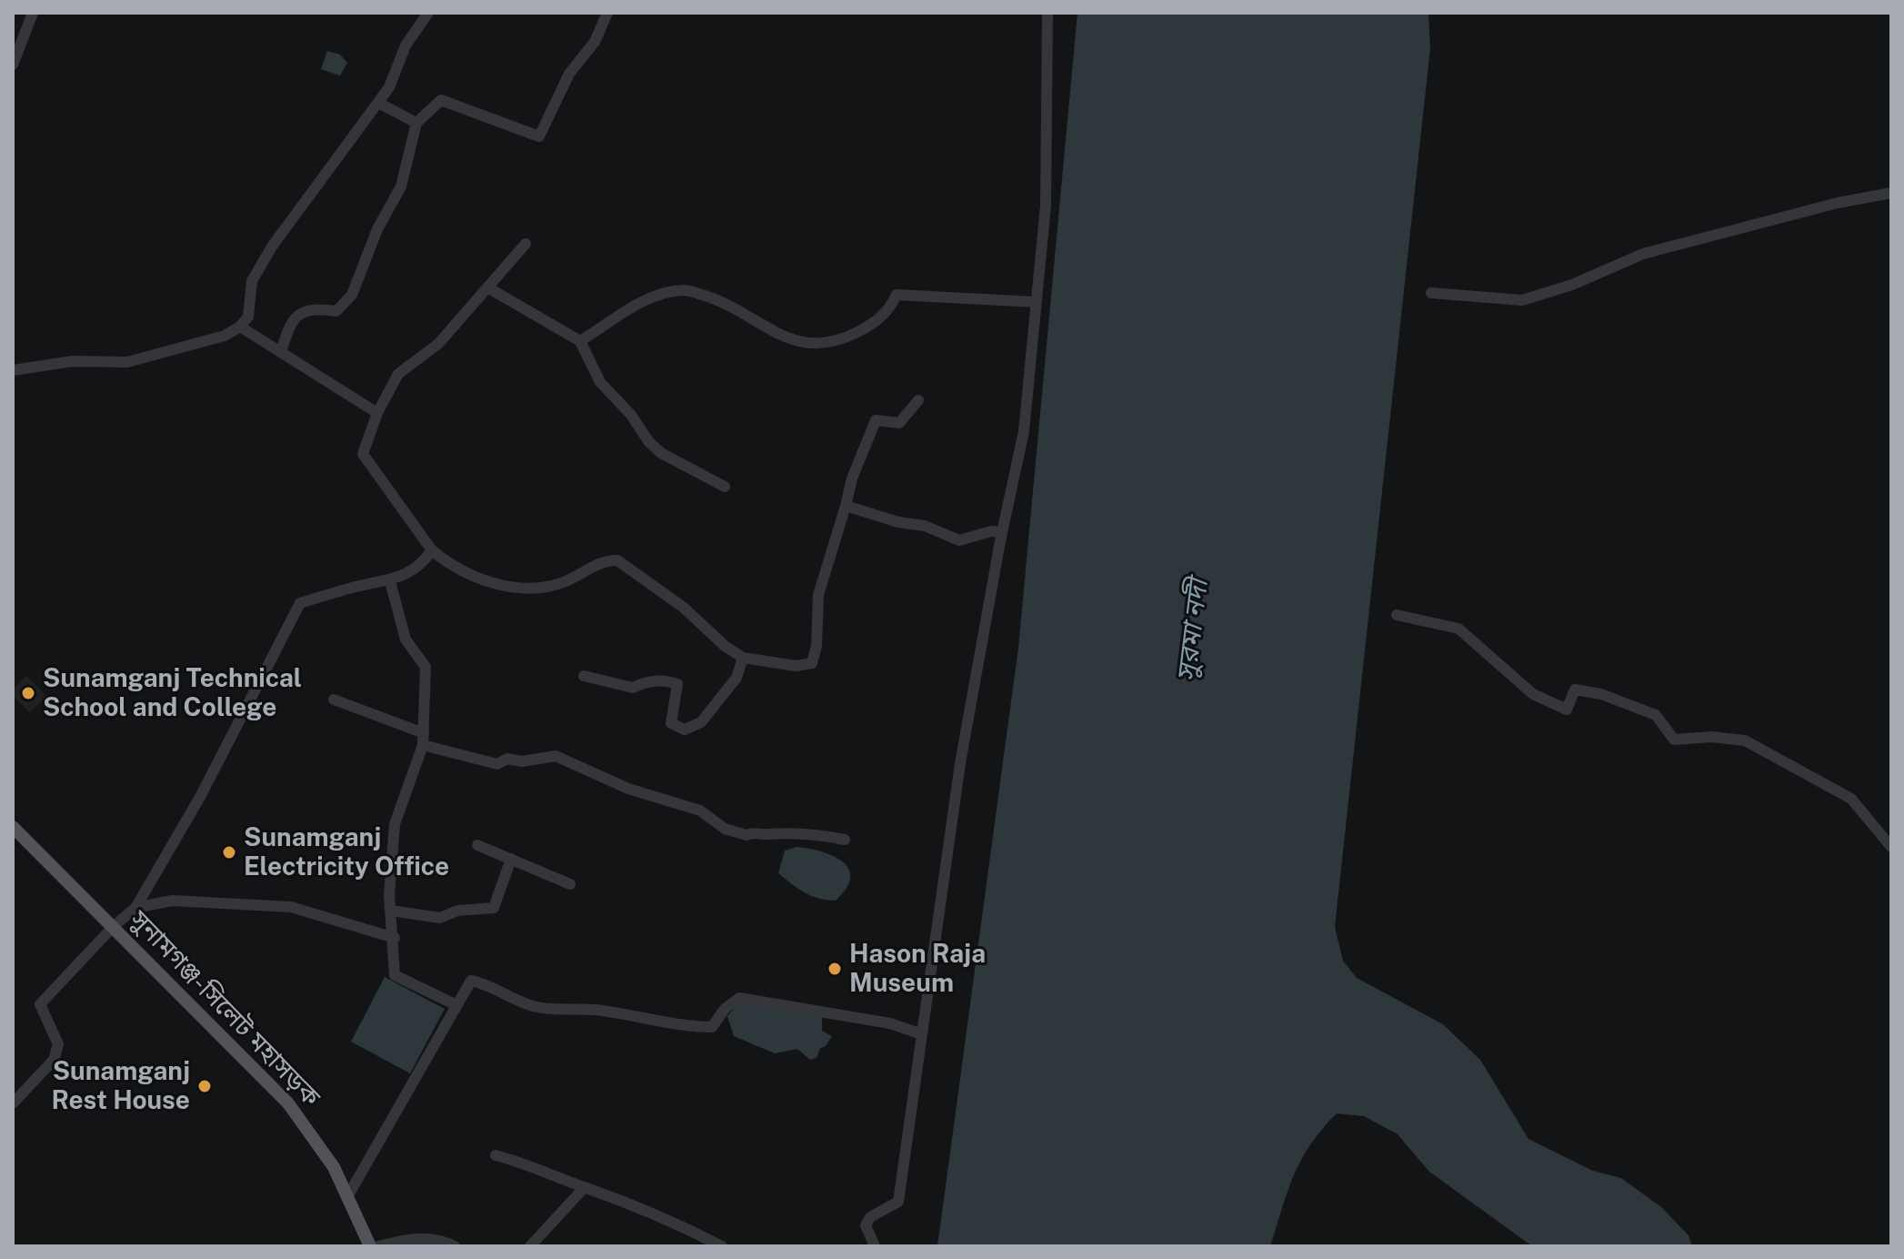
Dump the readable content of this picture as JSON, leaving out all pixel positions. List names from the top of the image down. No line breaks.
{"streets":{"main road":["সুনামগঞ্জ-সিলেট মহাসড়ক"]},"water":["সুরমা নদী"],"places":["Sunamganj Technical School and College","Sunamganj Electricity Office","Hason Raja Museum","Sunamganj Rest House"]}
